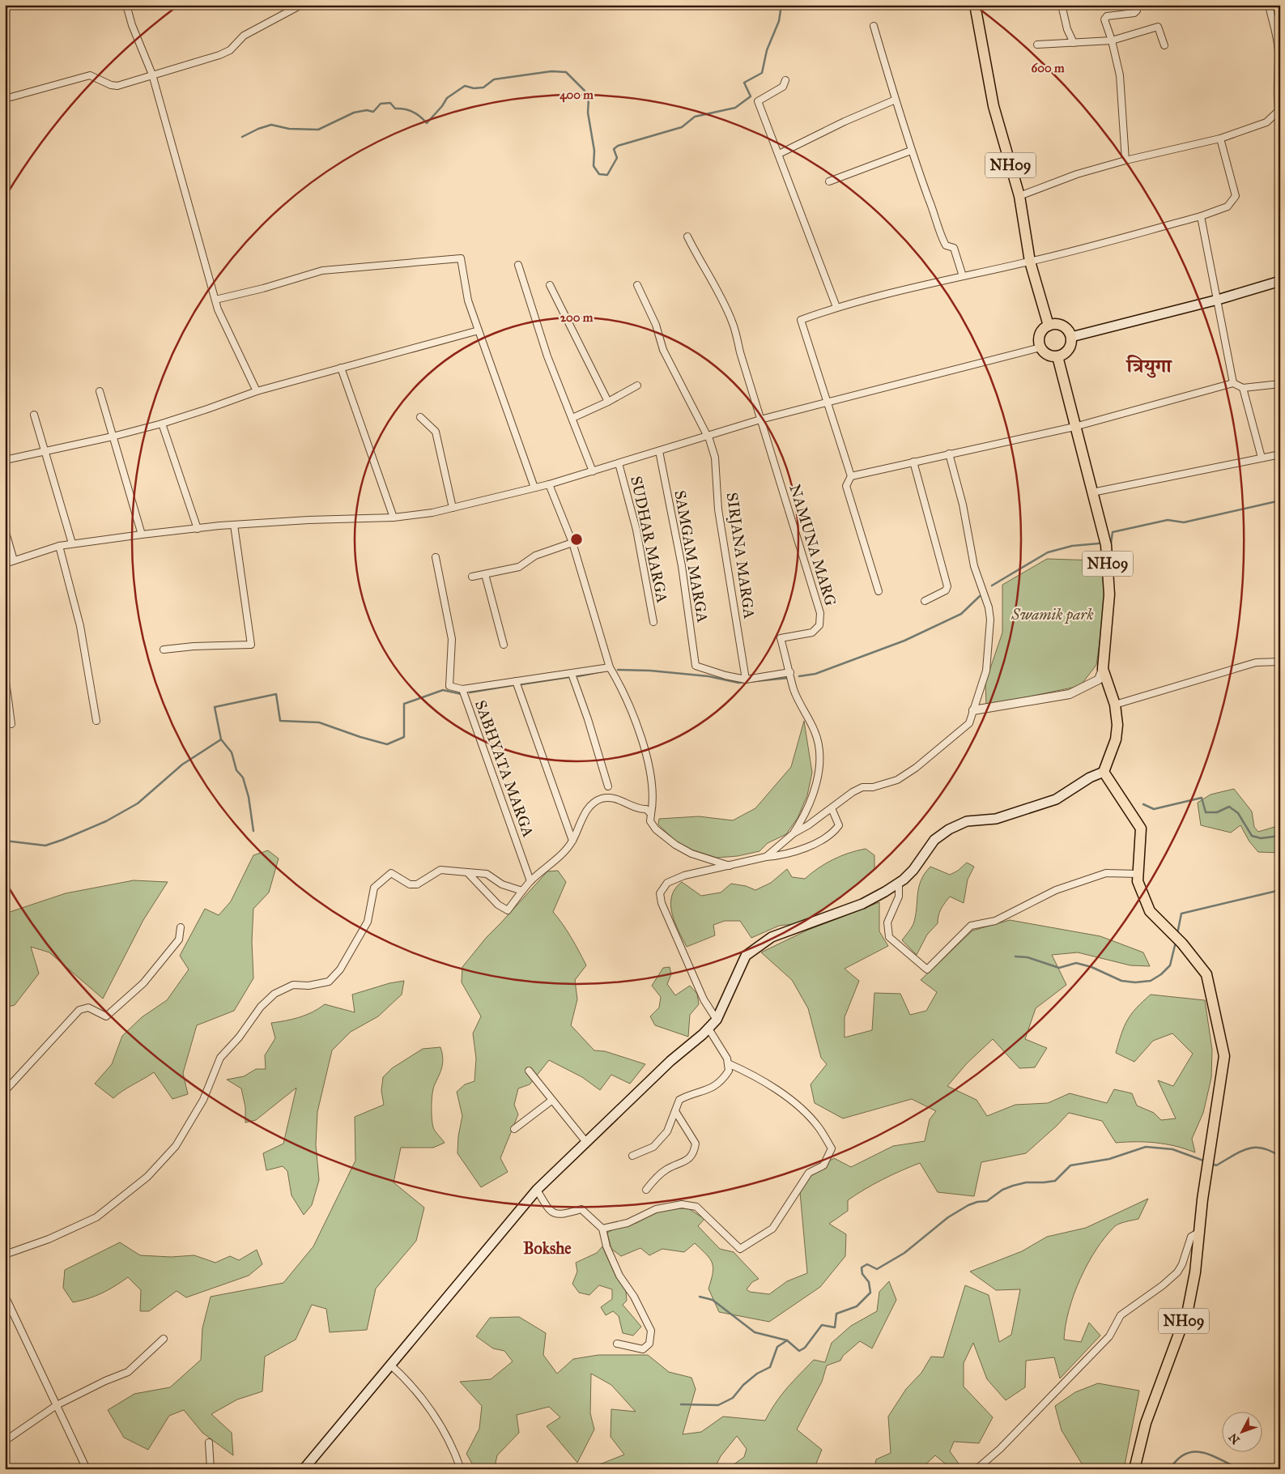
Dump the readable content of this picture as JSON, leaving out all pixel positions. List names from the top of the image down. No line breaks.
{"streets":{"main road":["NH09"],"street":["SUDHAR MARGA","NAMUNA MARG","SIRJANA MARGA","SAMGAM MARGA","SABHYATA MARGA"]},"crossings":[["SIRJANA MARGA","SAMGAM MARGA"]],"districts":["त्रियुगा","Bokshe"],"parks":["Swamik park"],"north":"bottom left","rings":["600 m","400 m","200 m"]}
